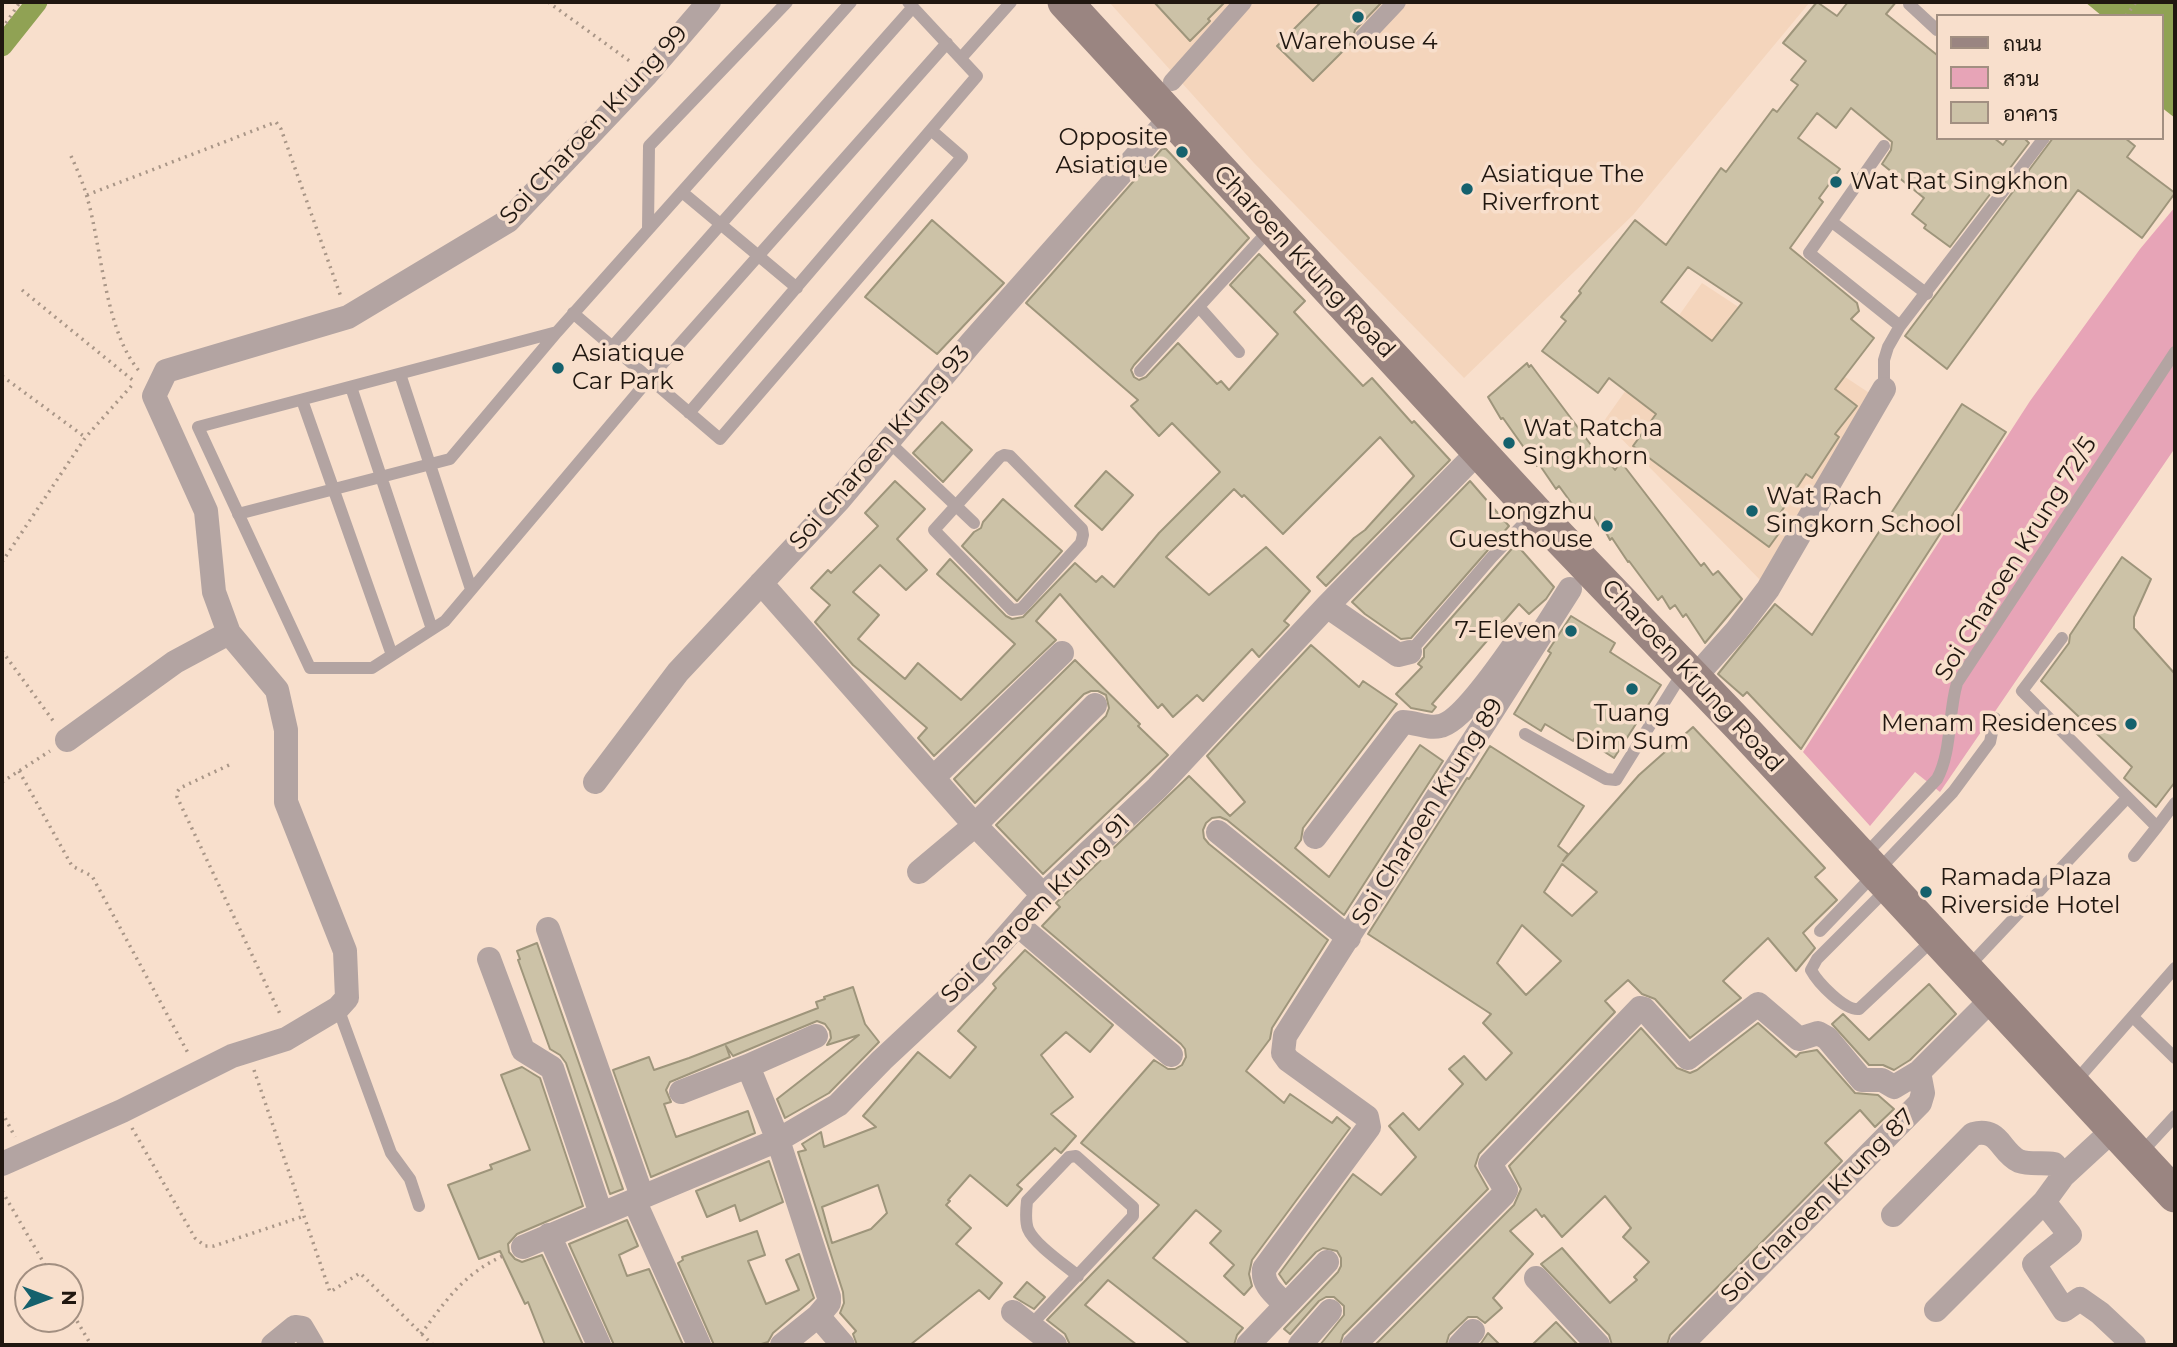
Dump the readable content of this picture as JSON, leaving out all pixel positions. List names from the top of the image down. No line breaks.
{"streets":{"main road":["Charoen Krung Road"],"street":["Soi Charoen Krung 99","Soi Charoen Krung 93","Soi Charoen Krung 89","Soi Charoen Krung 91","Soi Charoen Krung 87"],"lane":["Soi Charoen Krung 72/5"]},"crossings":[["Charoen Krung Road","Soi Charoen Krung 93"],["Charoen Krung Road","Soi Charoen Krung 72/5"],["Charoen Krung Road","Soi Charoen Krung 89"],["Charoen Krung Road","Soi Charoen Krung 91"],["Charoen Krung Road","Soi Charoen Krung 87"]],"places":["Warehouse 4","Opposite Asiatique","Wat Rat Singkhon","Asiatique The Riverfront","Asiatique Car Park","Wat Ratcha Singkhorn","Wat Rach Singkorn School","Longzhu Guesthouse","7-Eleven","Tuang Dim Sum","Menam Residences","Ramada Plaza Riverside Hotel"],"legend":["ถนน","สวน","อาคาร"],"north":"right"}
